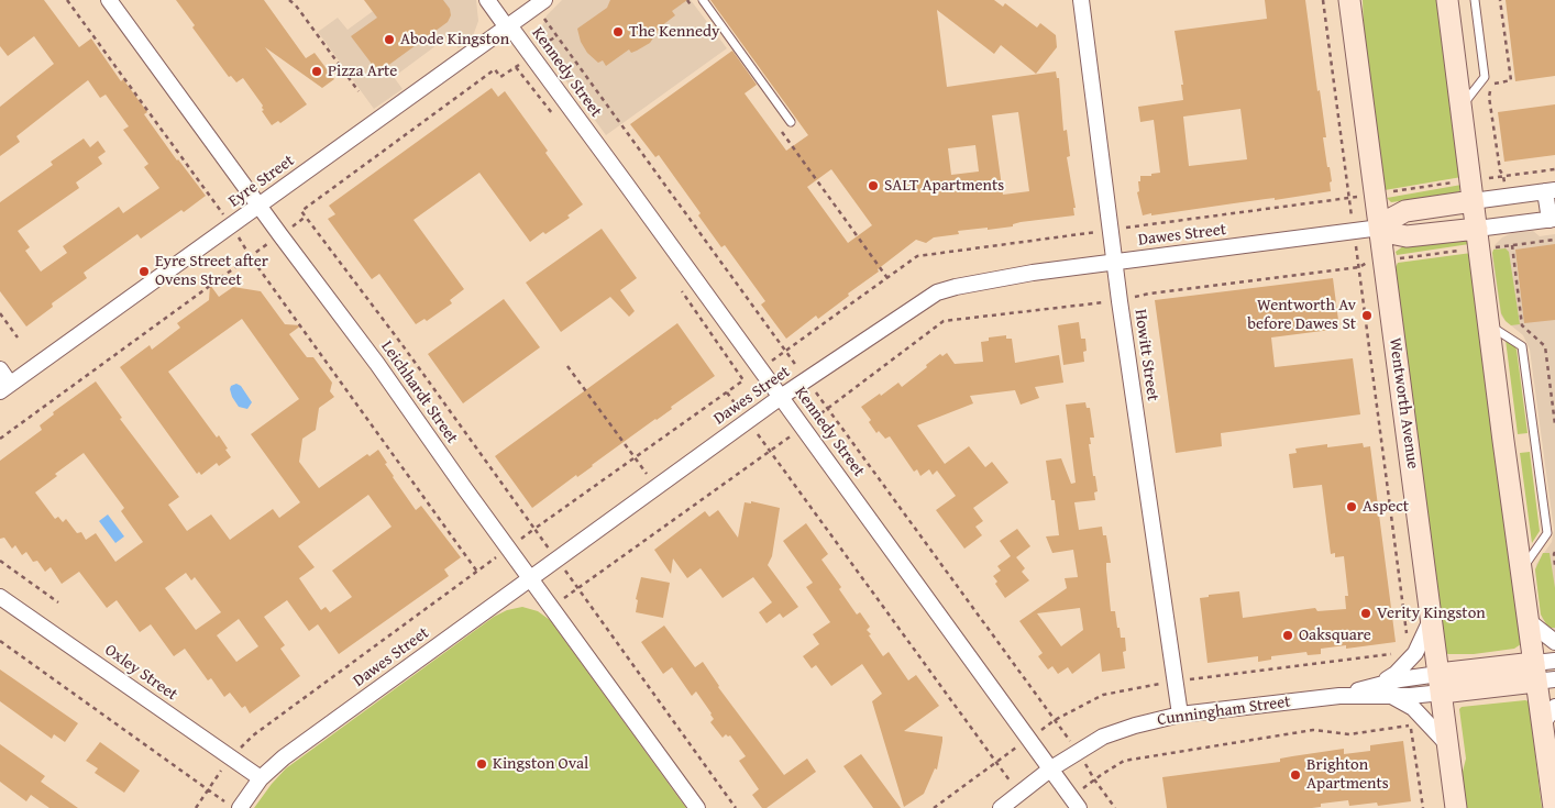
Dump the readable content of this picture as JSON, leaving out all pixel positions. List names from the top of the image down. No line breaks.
{"streets":{"main road":["Wentworth Avenue","Cunningham Street"],"street":["Kennedy Street","Eyre Street","Dawes Street","Howitt Street","Leichhardt Street","Oxley Street"]},"crossings":[["Kennedy Street","Eyre Street"],["Kennedy Street","Dawes Street"],["Kennedy Street","Cunningham Street"],["Eyre Street","Leichhardt Street"],["Dawes Street","Howitt Street"],["Dawes Street","Leichhardt Street"],["Dawes Street","Wentworth Avenue"],["Dawes Street","Oxley Street"],["Howitt Street","Cunningham Street"],["Wentworth Avenue","Cunningham Street"]],"places":["The Kennedy","Abode Kingston","Pizza Arte","SALT Apartments","Eyre Street after Ovens Street","Wentworth Av before Dawes St","Aspect","Verity Kingston","Oaksquare","Kingston Oval","Brighton Apartments"]}
